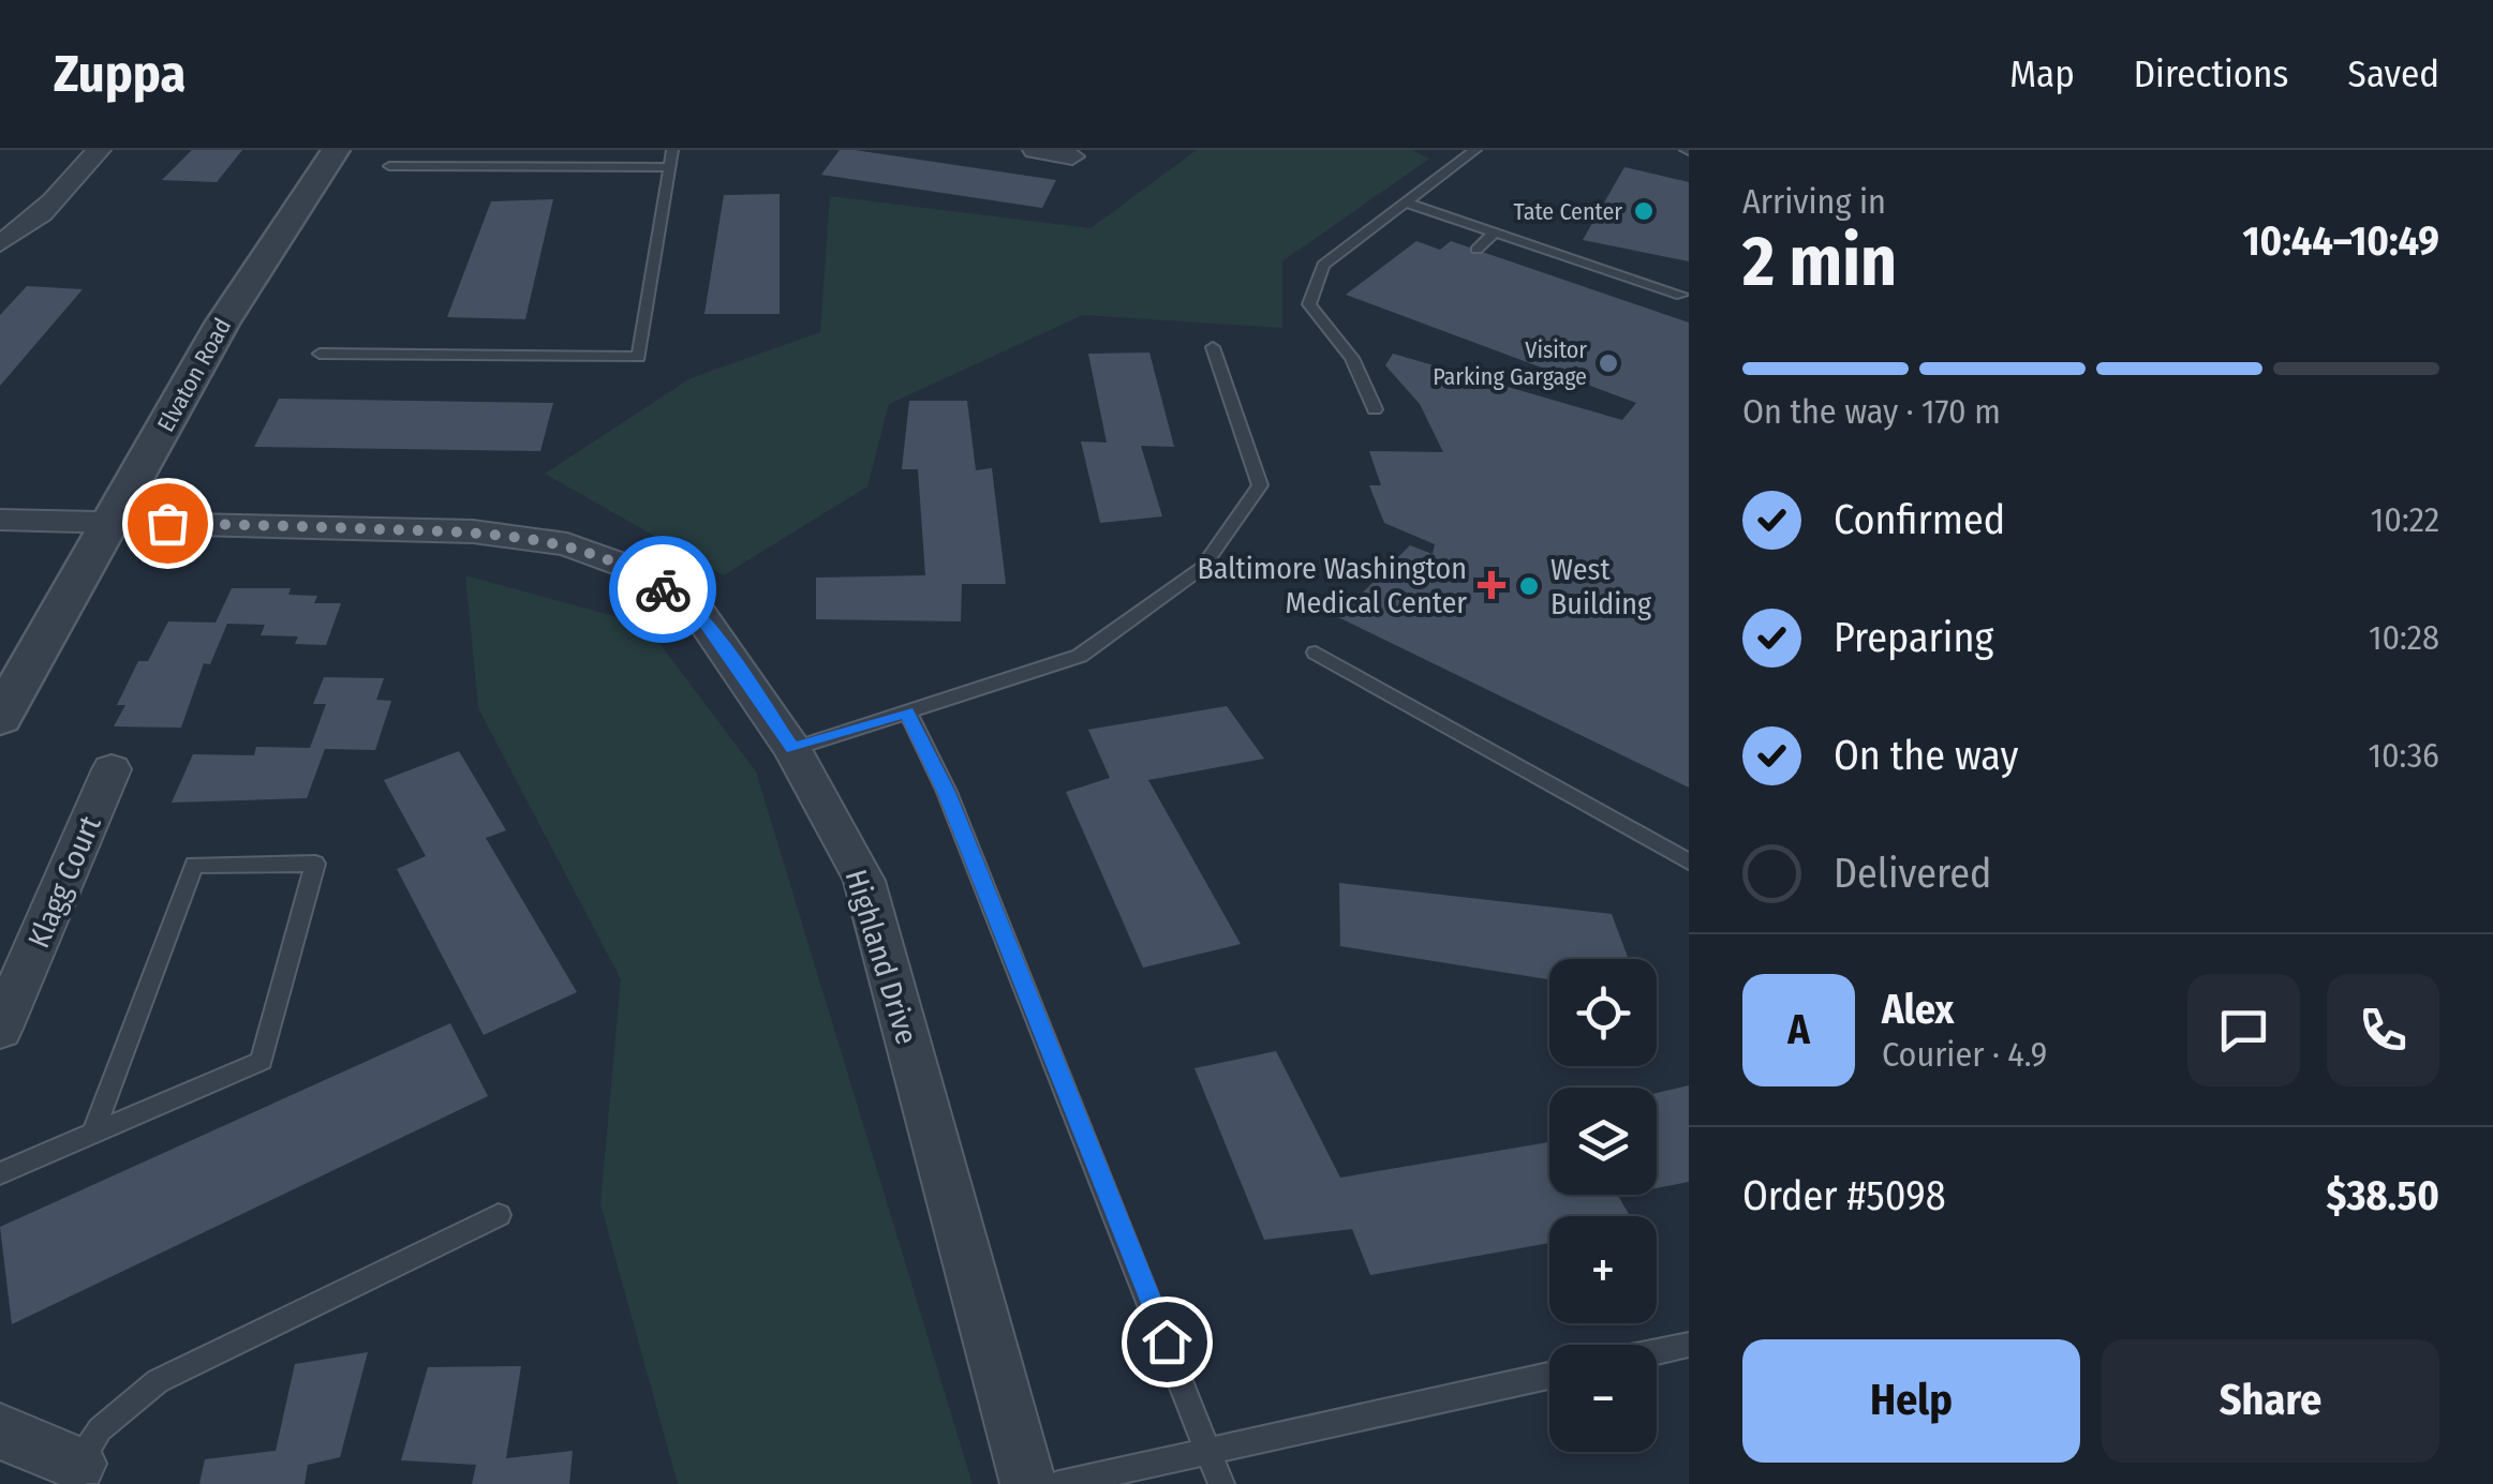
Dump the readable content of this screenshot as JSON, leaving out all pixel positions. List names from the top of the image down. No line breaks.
{"streets":{"street":["Elvaton Road","Klagg Court","Highland Drive"]},"crossings":[["Elvaton Road","Highland Drive"]],"places":{"other":["Tate Center","Visitor Parking Gargage","West Building"],"health":["Baltimore Washington Medical Center"]},"page":{"header":"Zuppa","nav":["Map","Directions","Saved"],"heading":["2 min","Arriving in","10:44–10:49"],"panel":["Alex","Courier · 4.9","Order #5098","$38.50"],"bar":"On the way · 170 m","list":[["Confirmed","10:22"],["Preparing","10:28"],["On the way","10:36"],"Delivered"],"map_buttons":["+","−"],"round":"A","buttons":["Help","Share"]}}
